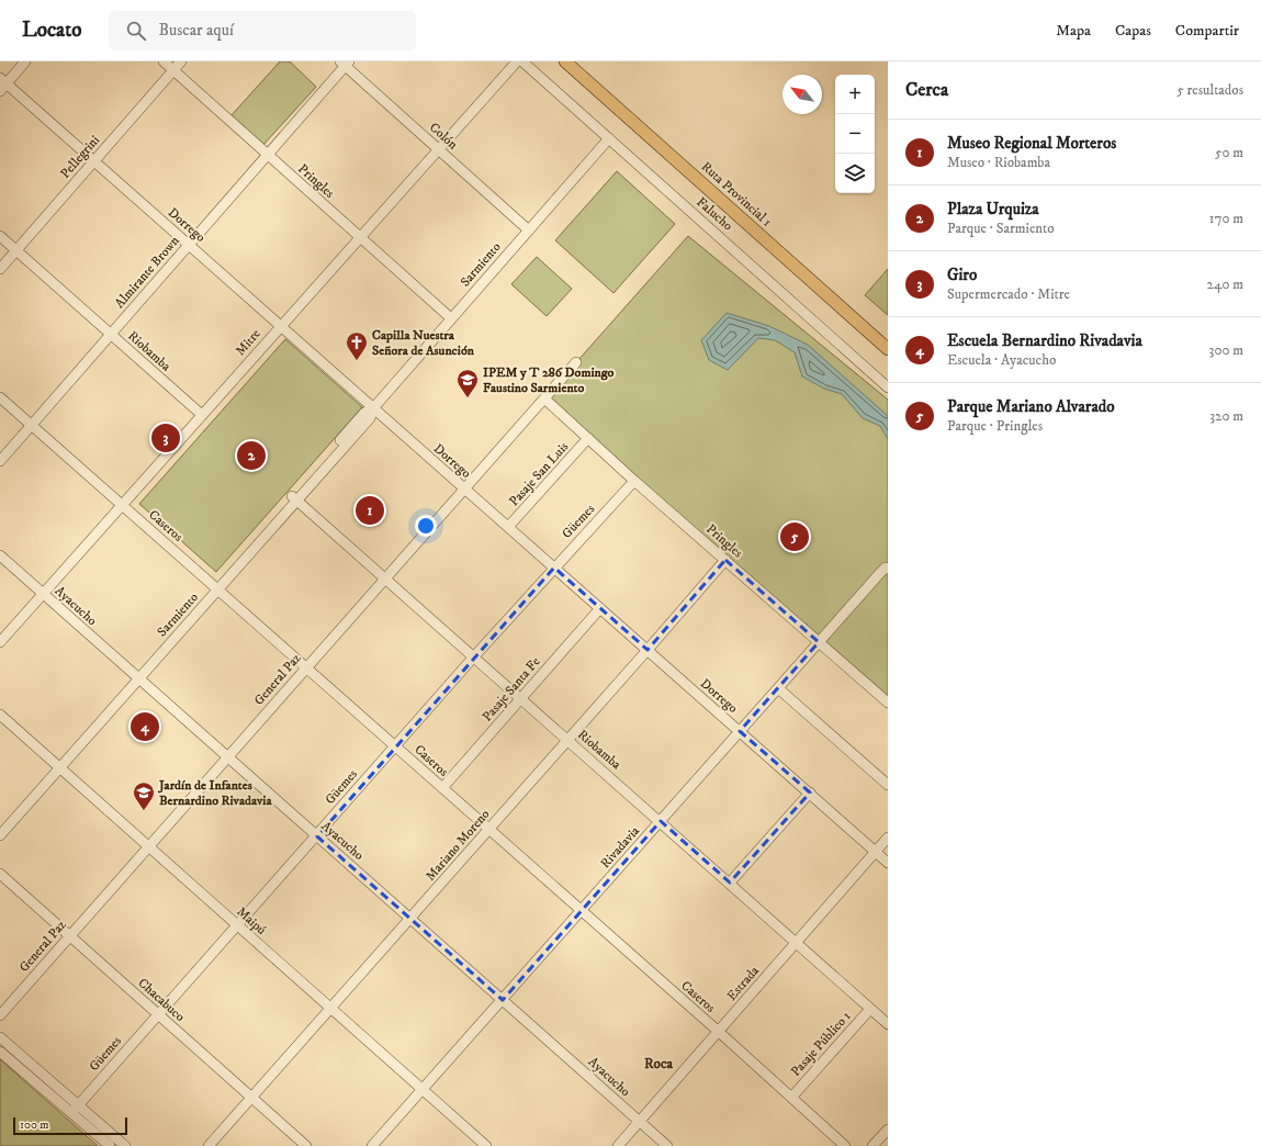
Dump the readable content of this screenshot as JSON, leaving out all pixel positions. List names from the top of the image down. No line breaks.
{"streets":{"main road":["Ruta Provincial 1"],"street":["Colón","Pellegrini","Pringles","Falucho","Dorrego","Sarmiento","Almirante Brown","Mitre","Riobamba","Pasaje San Luis","Güemes","Caseros","Ayacucho","General Paz","Pasaje Santa Fe","Mariano Moreno","Rivadavia","Maipú","Estrada","Chacabuco","Pasaje Público 1"]},"crossings":[["Colón","Sarmiento"],["Colón","Almirante Brown"],["Colón","Mitre"],["Pellegrini","Pringles"],["Pellegrini","Dorrego"],["Pellegrini","Riobamba"],["Pringles","Sarmiento"],["Pringles","Almirante Brown"],["Pringles","Mitre"],["Pringles","Pasaje San Luis"],["Pringles","Güemes"],["Pringles","General Paz"],["Pringles","Mariano Moreno"],["Pringles","Rivadavia"],["Falucho","Sarmiento"],["Dorrego","Sarmiento"],["Dorrego","Almirante Brown"],["Dorrego","Mitre"],["Dorrego","Pasaje San Luis"],["Dorrego","Güemes"],["Dorrego","General Paz"],["Dorrego","Pasaje Santa Fe"],["Dorrego","Mariano Moreno"],["Dorrego","Rivadavia"],["Dorrego","Estrada"],["Sarmiento","Riobamba"],["Sarmiento","Caseros"],["Sarmiento","Ayacucho"],["Sarmiento","Maipú"],["Almirante Brown","Riobamba"],["Almirante Brown","Caseros"],["Mitre","Riobamba"],["Mitre","Caseros"],["Mitre","Ayacucho"],["Riobamba","Güemes"],["Riobamba","General Paz"],["Riobamba","Pasaje Santa Fe"],["Riobamba","Mariano Moreno"],["Riobamba","Rivadavia"],["Riobamba","Estrada"],["Riobamba","Pasaje Público 1"],["Güemes","Caseros"],["Güemes","Ayacucho"],["Güemes","Maipú"],["Güemes","Chacabuco"],["Caseros","General Paz"],["Caseros","Pasaje Santa Fe"],["Caseros","Mariano Moreno"],["Caseros","Rivadavia"],["Caseros","Estrada"],["Caseros","Pasaje Público 1"],["Ayacucho","General Paz"],["Ayacucho","Mariano Moreno"],["Ayacucho","Rivadavia"],["Ayacucho","Estrada"],["General Paz","Maipú"],["General Paz","Chacabuco"],["Mariano Moreno","Maipú"],["Mariano Moreno","Chacabuco"],["Rivadavia","Maipú"]],"districts":["Roca"],"places":{"church":["Capilla Nuestra Señora de Asunción"],"school or university":["IPEM y T 286 Domingo Faustino Sarmiento","Jardín de Infantes Bernardino Rivadavia"]},"scale_bar":"100 m","north":"top left","page":{"header":"Locato","search":"Buscar aquí","nav":["Mapa","Capas","Compartir"],"heading":["Cerca","5 resultados"],"map_buttons":["+","−"],"list":[{"mark":"1","name":"Museo Regional Morteros","note":"Museo · Riobamba","value":"50 m"},{"mark":"2","name":"Plaza Urquiza","note":"Parque · Sarmiento","value":"170 m"},{"mark":"3","name":"Giro","note":"Supermercado · Mitre","value":"240 m"},{"mark":"4","name":"Escuela Bernardino Rivadavia","note":"Escuela · Ayacucho","value":"300 m"},{"mark":"5","name":"Parque Mariano Alvarado","note":"Parque · Pringles","value":"320 m"}],"pins":["3","2","1","5","4"],"scale":"100 m"}}
